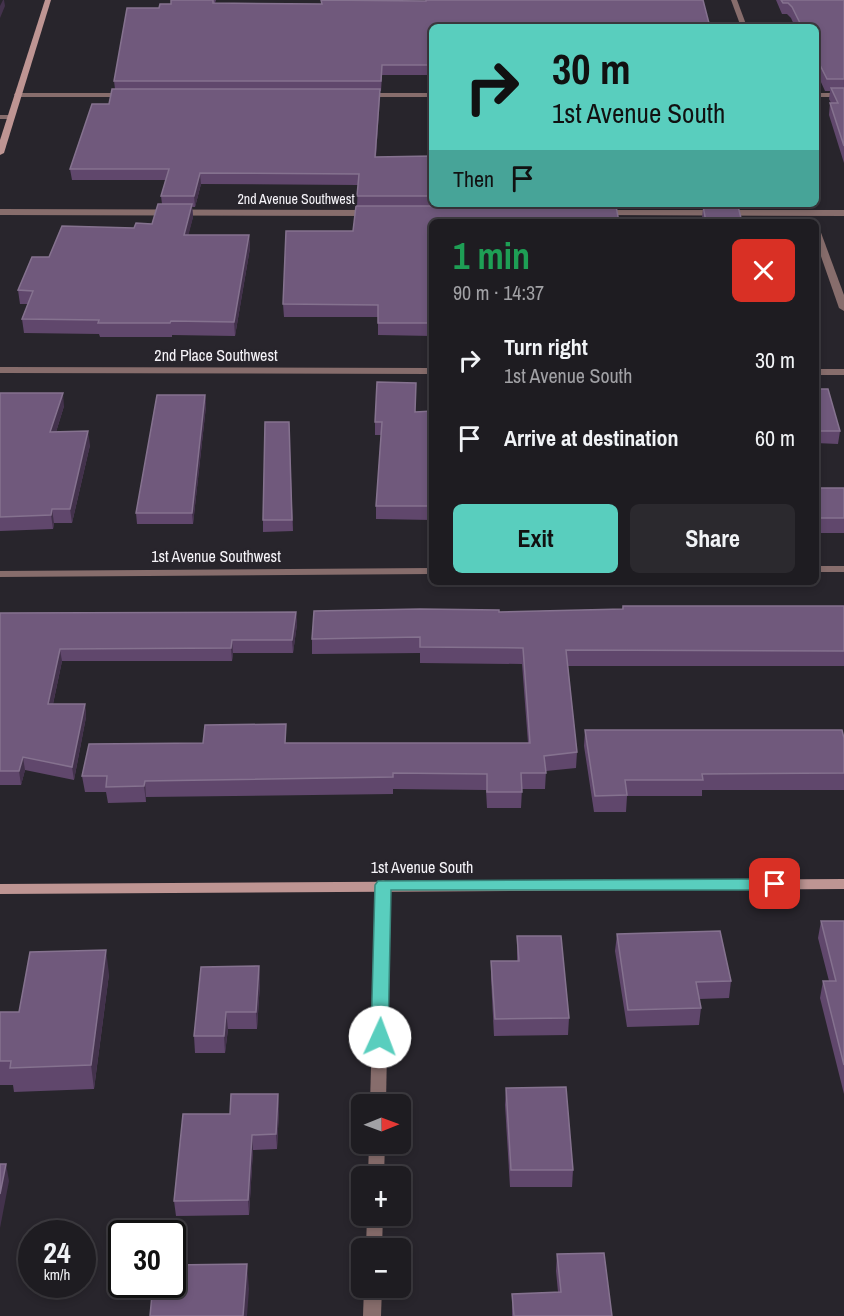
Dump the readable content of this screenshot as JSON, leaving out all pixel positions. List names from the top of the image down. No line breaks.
{"streets":{"street":["2nd Avenue Southwest","2nd Place Southwest","1st Avenue Southwest","1st Avenue South"]},"north":"right","page":{"turn":["30 m","1st Avenue South"],"then":"Then","heading":["1 min","90 m · 14:37"],"list":[{"name":"Turn right","note":"1st Avenue South","value":"30 m"},{"name":"Arrive at destination","value":"60 m"}],"buttons":["Exit","Share"],"map_buttons":["+","−"],"speed":"24 km/h","limit":"30"}}
